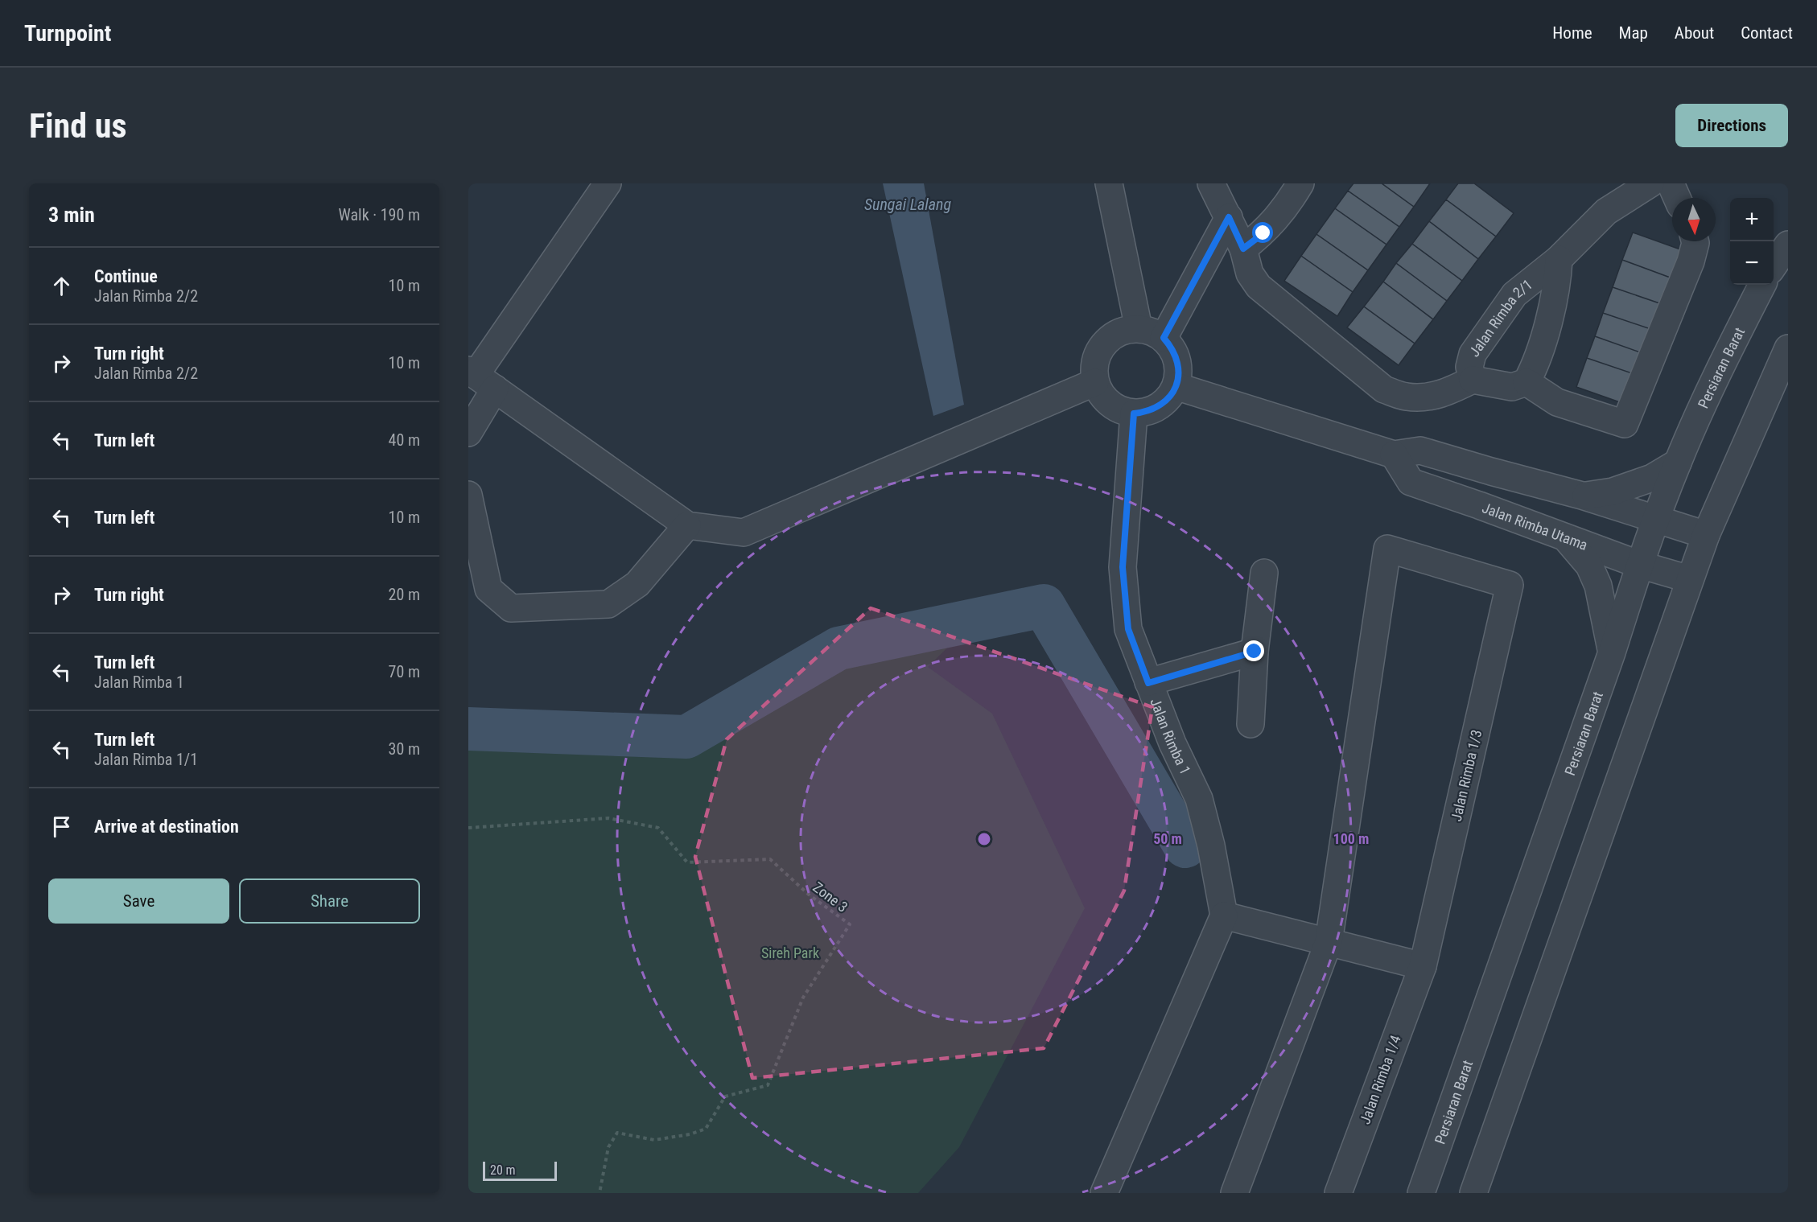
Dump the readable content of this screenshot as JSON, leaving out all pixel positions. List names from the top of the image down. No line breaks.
{"streets":{"street":["Jalan Rimba 2/1","Persiaran Barat","Jalan Rimba Utama","Jalan Rimba 1","Jalan Rimba 1/3","Jalan Rimba 1/4"],"path":["Zone 3"]},"crossings":[["Persiaran Barat","Jalan Rimba Utama"],["Jalan Rimba 1/3","Jalan Rimba 1/4"]],"water":["Sungai Lalang"],"parks":["Sireh Park"],"scale_bar":"20 m","north":"bottom","page":{"header":"Turnpoint","nav":["Home","Map","About","Contact"],"buttons":["Directions",["Save","Share"]],"title":"Find us","heading":["3 min","Walk · 190 m"],"map_buttons":["+","−"],"list":[["Continue","Jalan Rimba 2/2","10 m"],["Turn right","Jalan Rimba 2/2","10 m"],["Turn left","40 m"],["Turn left","10 m"],["Turn right","20 m"],["Turn left","Jalan Rimba 1","70 m"],["Turn left","Jalan Rimba 1/1","30 m"],"Arrive at destination"],"scale":"20 m"},"rings":["50 m","100 m"]}
